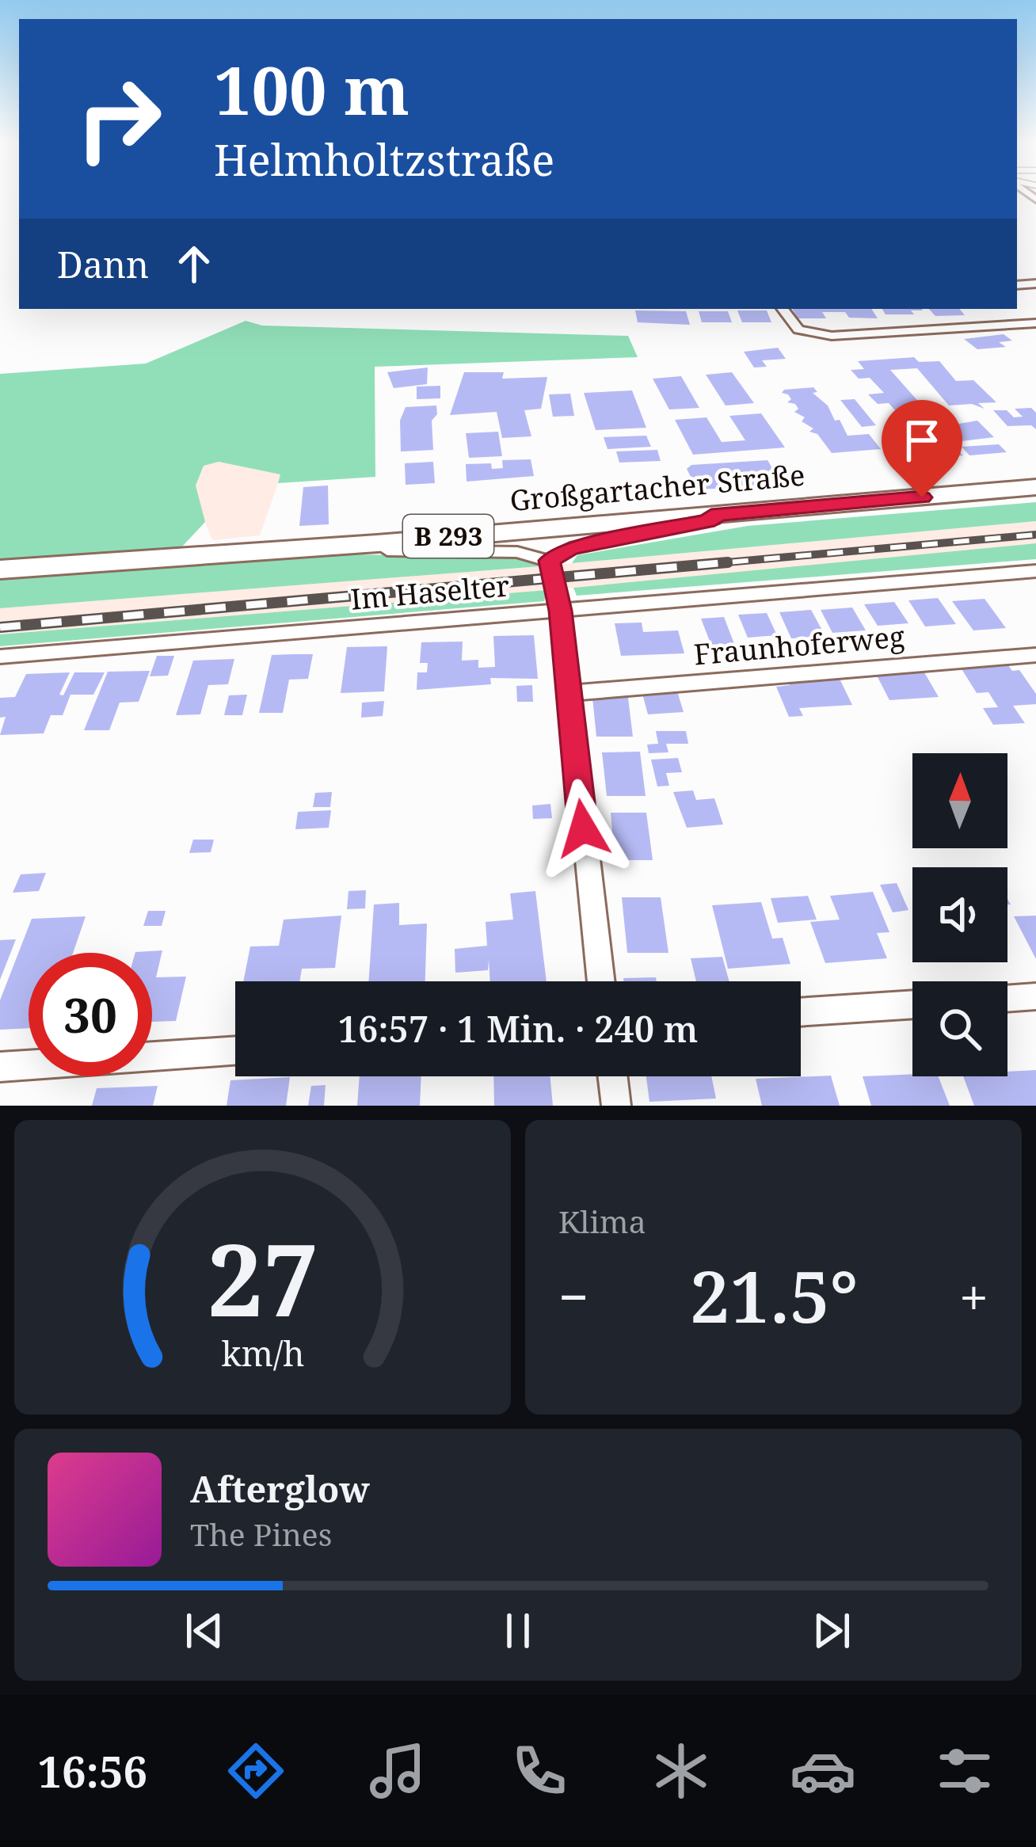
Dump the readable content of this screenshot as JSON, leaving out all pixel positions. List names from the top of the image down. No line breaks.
{"streets":{"main road":["Großgartacher Straße","B 293"],"street":["Im Haselter","Fraunhoferweg"]},"north":"top","page":{"turn":["100 m","Helmholtzstraße"],"then":"Dann","limit":"30","trip":"16:57 · 1 Min. · 240 m","tile":"Klima","heat":["−","21.5°","+"],"song":["Afterglow","The Pines"],"tabs":"16:56","gauge":["27","km/h"]}}
